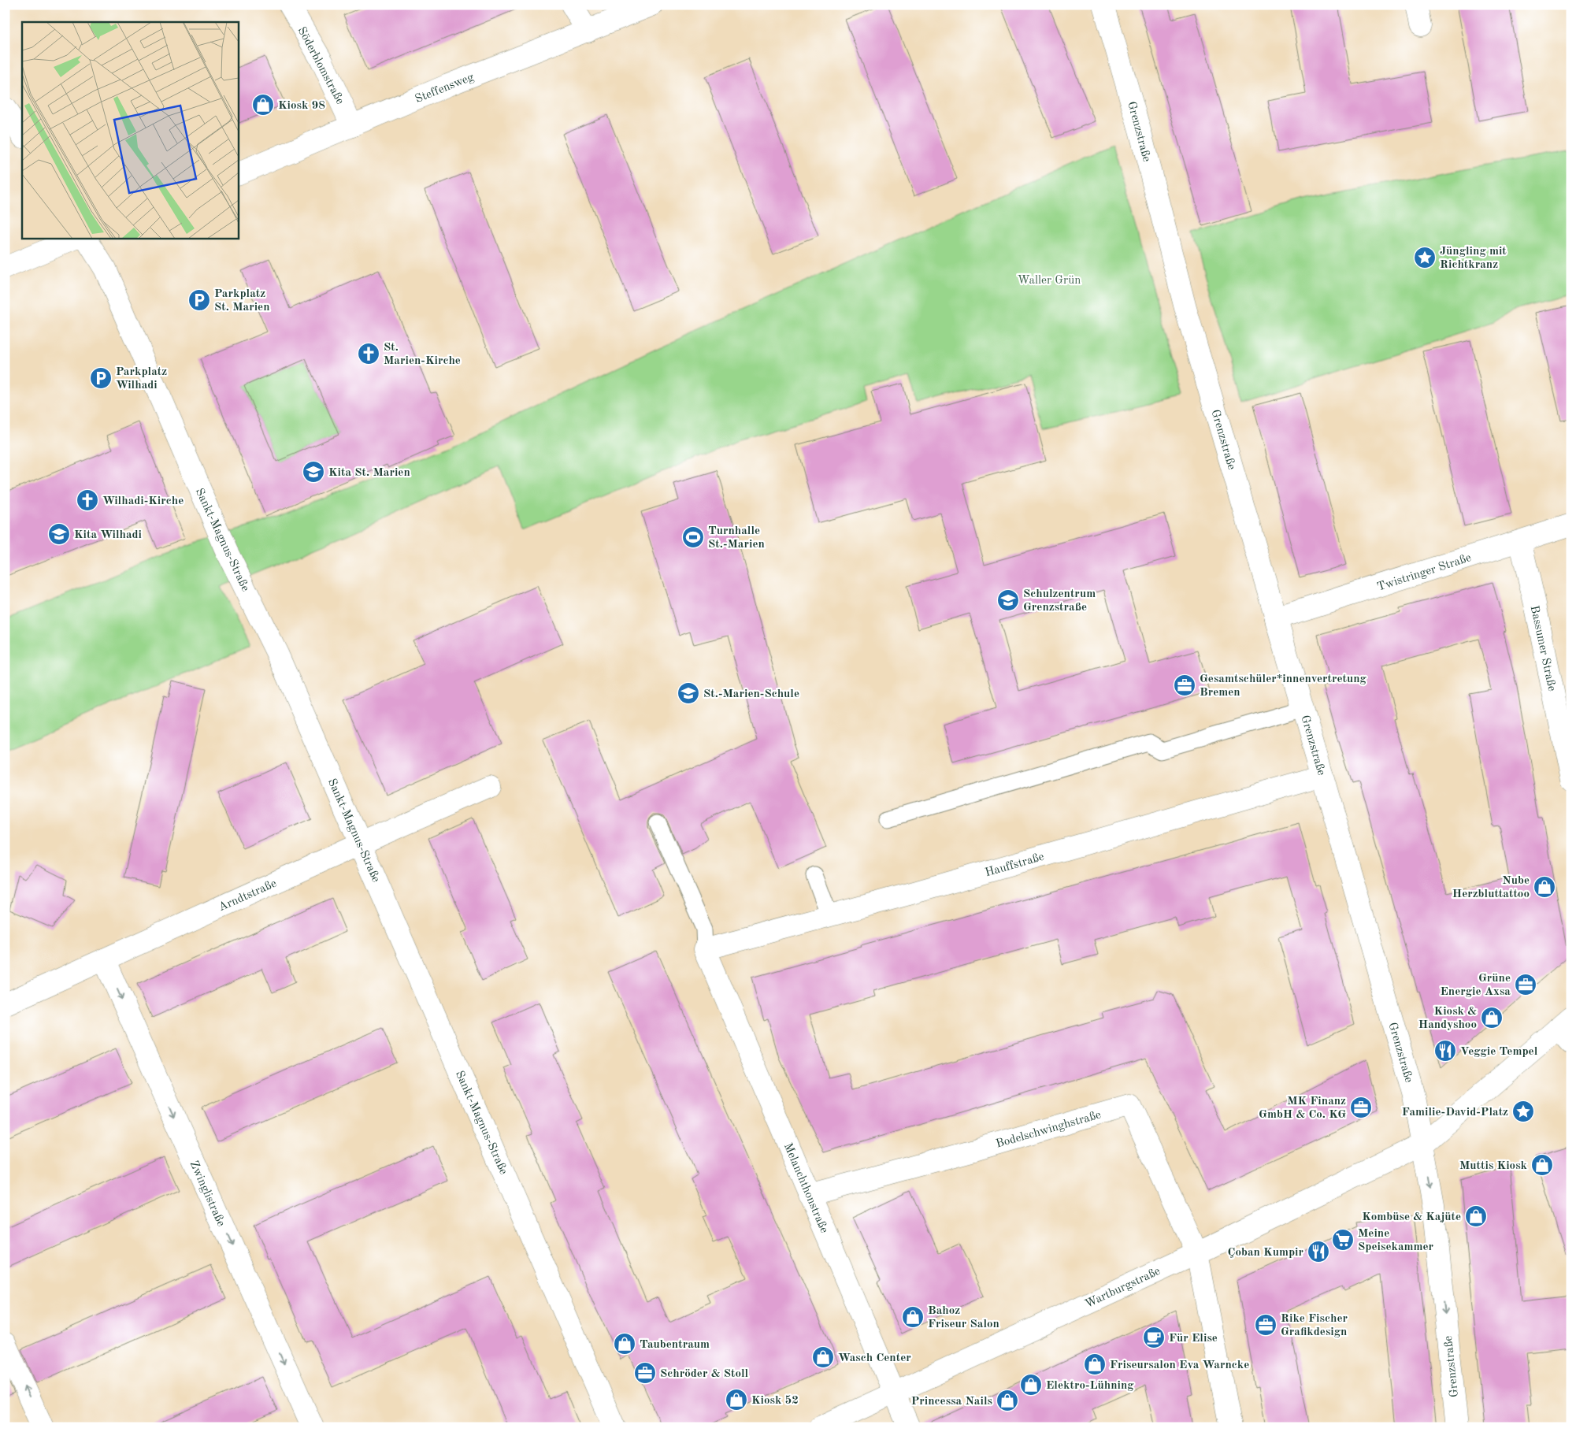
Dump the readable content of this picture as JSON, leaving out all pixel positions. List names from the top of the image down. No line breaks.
{"streets":{"street":["Söderblomstraße","Steffensweg","Grenzstraße","Sankt-Magnus-Straße","Twistringer Straße","Bassumer Straße","Hauffstraße","Arndtstraße","Bodelschwinghstraße","Melanchthonstraße","Zwinglistraße","Wartburgstraße"]},"crossings":[["Söderblomstraße","Steffensweg"],["Grenzstraße","Twistringer Straße"],["Grenzstraße","Hauffstraße"],["Grenzstraße","Wartburgstraße"],["Sankt-Magnus-Straße","Arndtstraße"],["Twistringer Straße","Bassumer Straße"],["Hauffstraße","Melanchthonstraße"],["Arndtstraße","Zwinglistraße"],["Bodelschwinghstraße","Melanchthonstraße"],["Bodelschwinghstraße","Wartburgstraße"],["Melanchthonstraße","Wartburgstraße"]],"one_way":["Zwinglistraße"],"parks":["Waller Grün"],"places":{"shop":["Kiosk 98","Nube Herzbluttattoo","Kiosk & Handyshoo","Muttis Kiosk","Kombüse & Kajüte","Bahoz Friseur Salon","Taubentraum","Wasch Center","Friseursalon Eva Warncke","Elektro-Lühning","Kiosk 52","Princessa Nails"],"place":["Jüngling mit Richtkranz","Familie-David-Platz"],"parking":["Parkplatz St. Marien","Parkplatz Wilhadi"],"church":["St. Marien-Kirche","Wilhadi-Kirche"],"school or university":["Kita St. Marien","Kita Wilhadi","Schulzentrum Grenzstraße","St.-Marien-Schule"],"sports":["Turnhalle St.-Marien"],"office":["Gesamtschüler*innenvertretung Bremen","Grüne Energie Axsa","MK Finanz GmbH & Co. KG","Rike Fischer Grafikdesign","Schröder & Stoll"],"restaurant":["Veggie Tempel","Çoban Kumpir"],"supermarket":["Meine Speisekammer"],"cafe":["Für Elise"]}}
